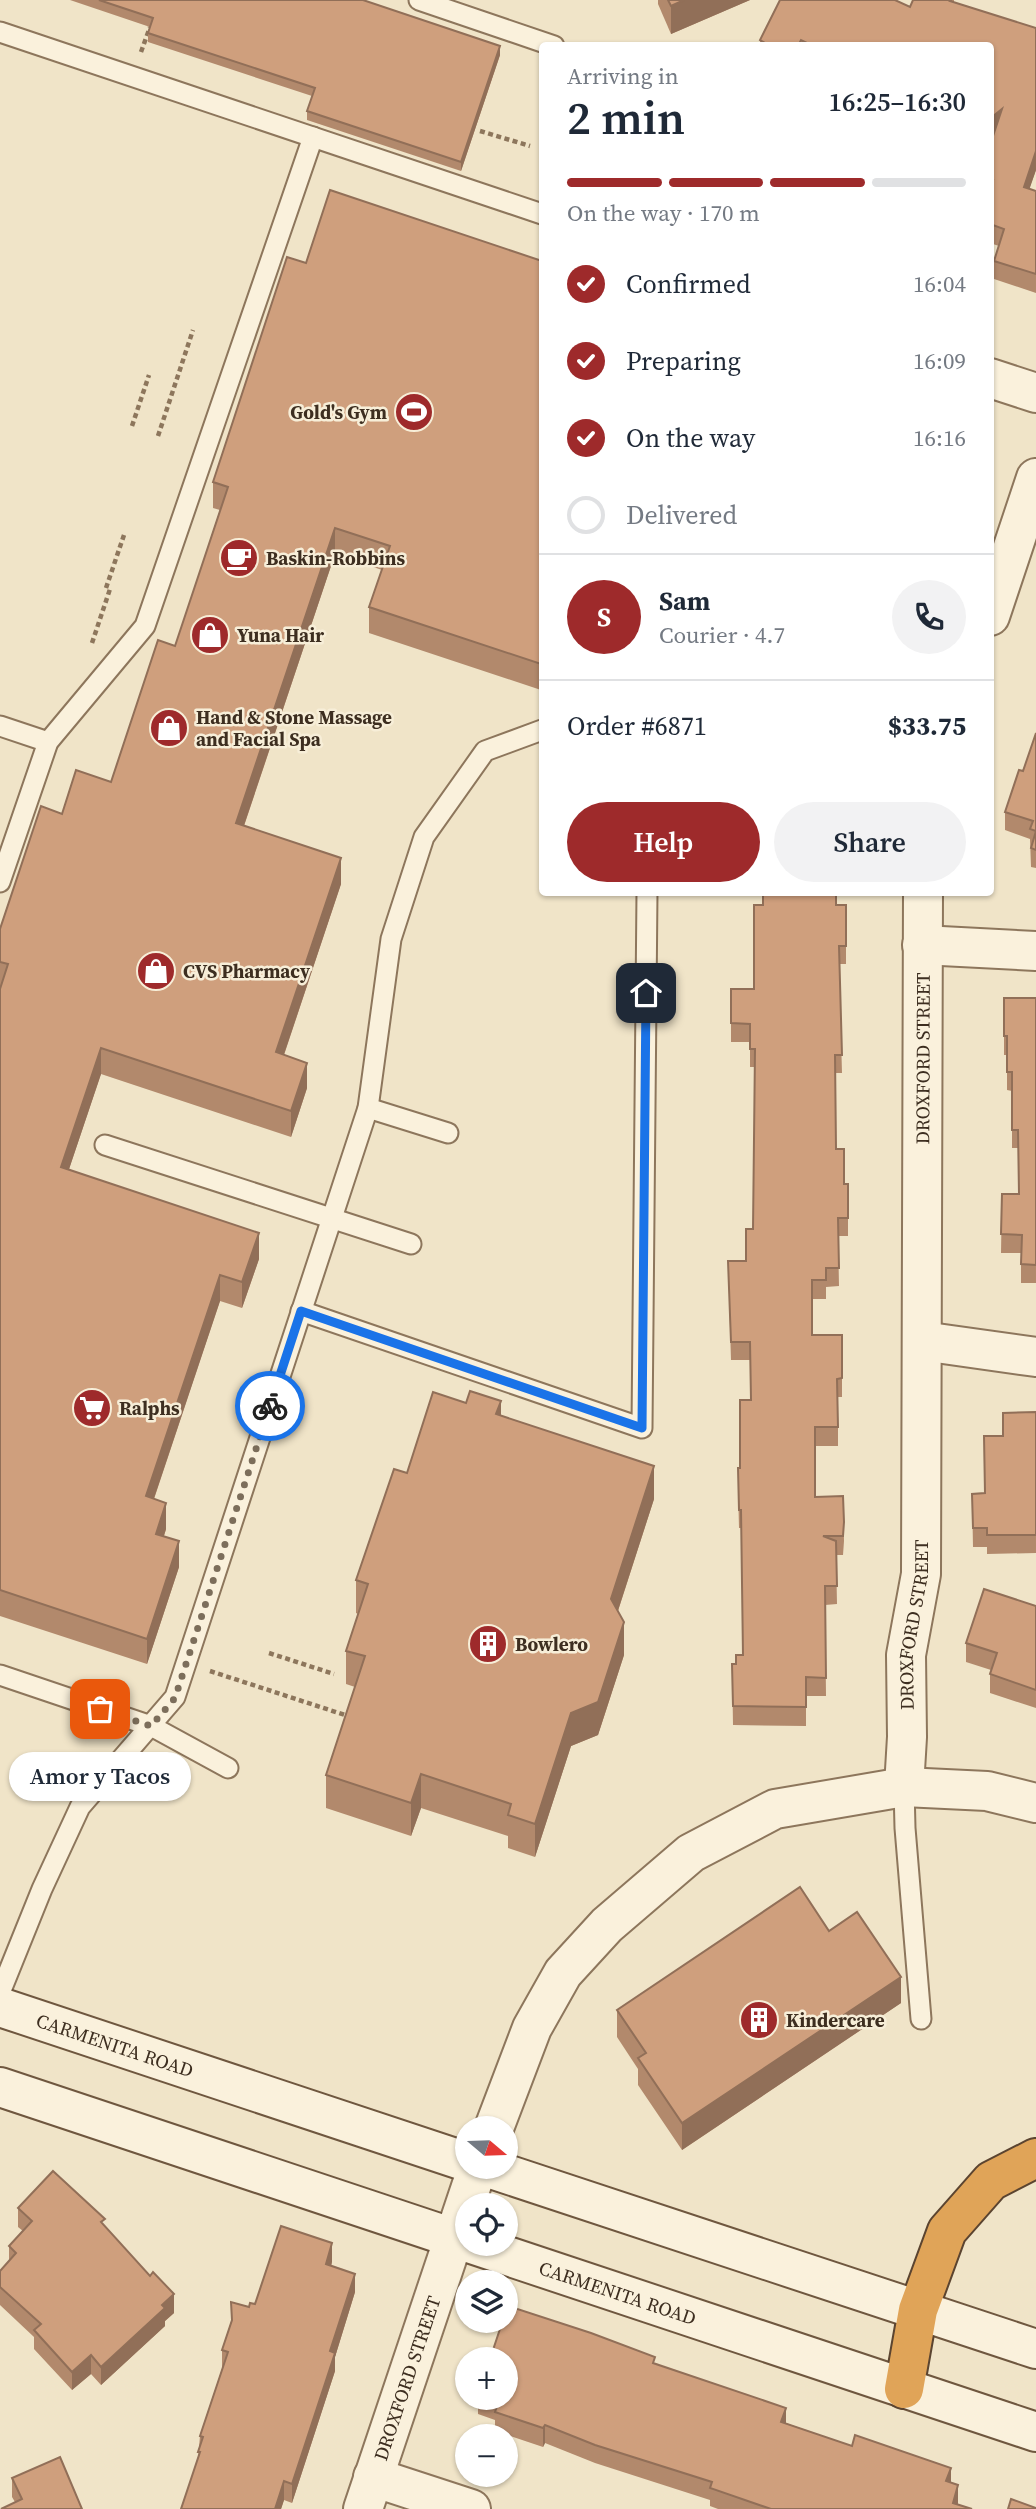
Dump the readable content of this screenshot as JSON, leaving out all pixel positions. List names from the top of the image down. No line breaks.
{"streets":{"street":["DROXFORD STREET","CARMENITA ROAD"]},"crossings":[["DROXFORD STREET","CARMENITA ROAD"]],"places":{"sports":["Gold's Gym"],"cafe":["Baskin-Robbins"],"shop":["Yuna Hair","Hand & Stone Massage and Facial Spa","CVS Pharmacy"],"supermarket":["Ralphs"],"building":["Bowlero","Kindercare"],"other":["Amor y Tacos"]},"north":"right","page":{"heading":["2 min","Arriving in","16:25–16:30"],"panel":["Sam","Courier · 4.7","Order #6871","$33.75"],"bar":"On the way · 170 m","list":[["Confirmed","16:04"],["Preparing","16:09"],["On the way","16:16"],"Delivered"],"round":"S","buttons":["Help","Share"],"bubble":"Amor y Tacos","map_buttons":["+","−"]}}
